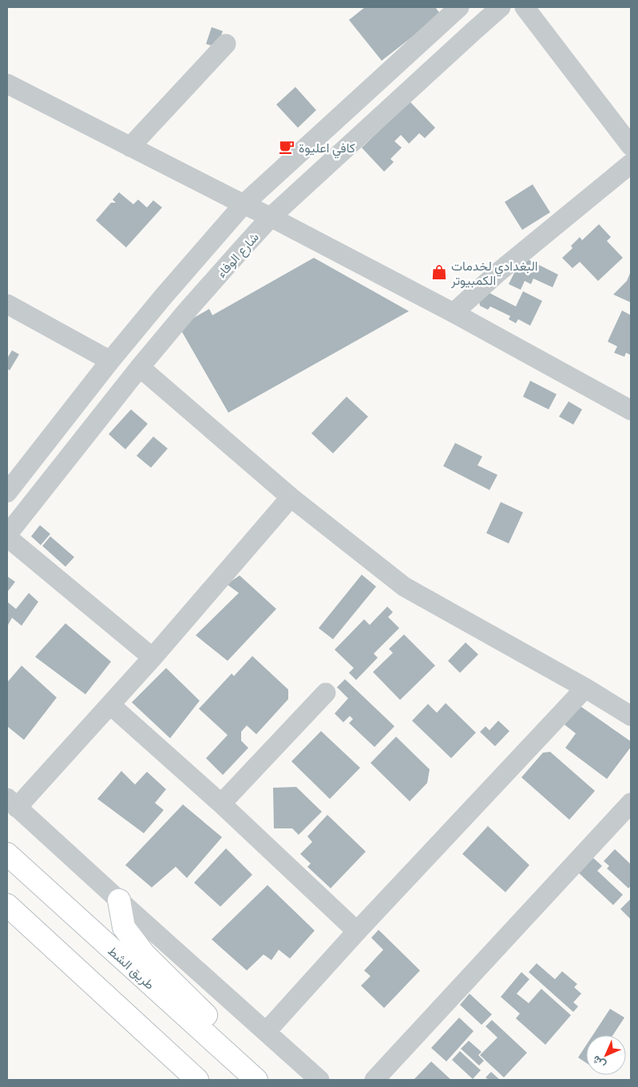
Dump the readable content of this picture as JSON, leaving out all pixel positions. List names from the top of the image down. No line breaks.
{"streets":{"main road":["طريق الشط"],"street":["شارع الوفاء"]},"places":{"cafe":["كافي اعليوة"],"shop":["البغدادي لخدمات الكمبيوتر"]},"north":"bottom left"}
